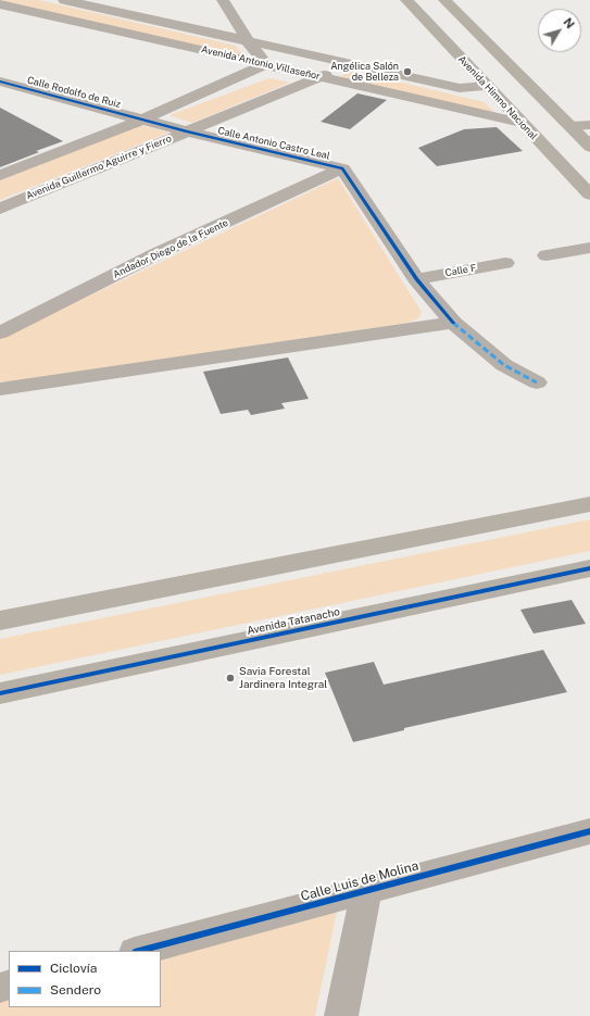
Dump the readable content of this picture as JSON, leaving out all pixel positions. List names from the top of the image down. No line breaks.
{"streets":{"main road":["Avenida Himno Nacional","Avenida Tatanacho"],"street":["Avenida Antonio Villaseñor","Calle Rodolfo de Ruiz","Calle Antonio Castro Leal","Avenida Guillermo Aguirre y Fierro","Andador Diego de la Fuente","Calle F","Calle Luis de Molina"]},"crossings":[["Avenida Antonio Villaseñor","Avenida Himno Nacional"],["Avenida Antonio Villaseñor","Avenida Guillermo Aguirre y Fierro"],["Calle Rodolfo de Ruiz","Calle Antonio Castro Leal"],["Calle Antonio Castro Leal","Avenida Guillermo Aguirre y Fierro"],["Calle Antonio Castro Leal","Andador Diego de la Fuente"],["Calle Antonio Castro Leal","Calle F"]],"places":["Angélica Salón de Belleza","Savia Forestal Jardinera Integral"],"legend":["Ciclovía","Sendero"],"north":"top right"}
